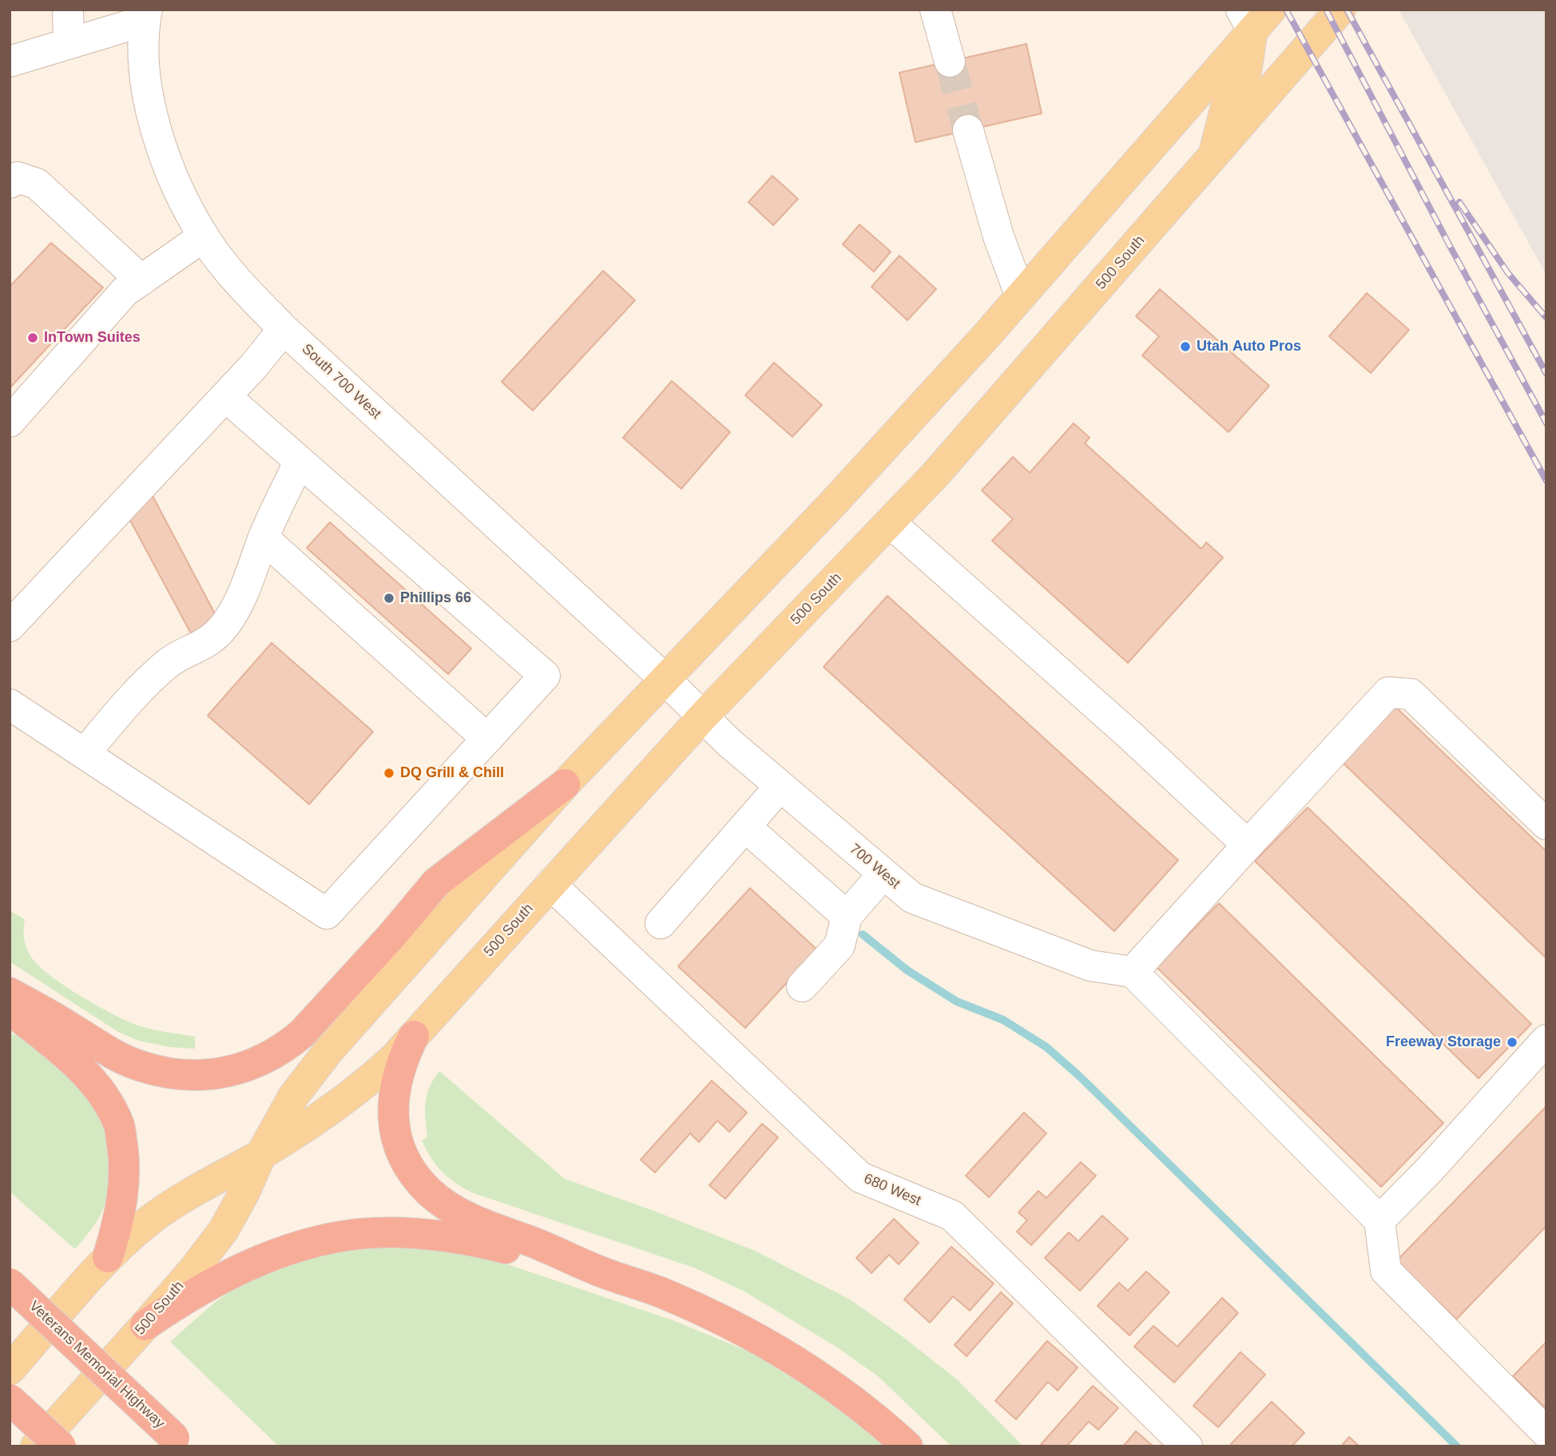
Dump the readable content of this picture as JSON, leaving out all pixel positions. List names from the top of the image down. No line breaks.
{"streets":{"highway":["Veterans Memorial Highway"],"main road":["500 South"],"street":["South 700 West","700 West","680 West"]},"crossings":[["500 South","South 700 West"],["500 South","700 West"],["500 South","680 West"],["South 700 West","700 West"]],"places":["InTown Suites","Utah Auto Pros","Phillips 66","DQ Grill & Chill","Freeway Storage"]}
